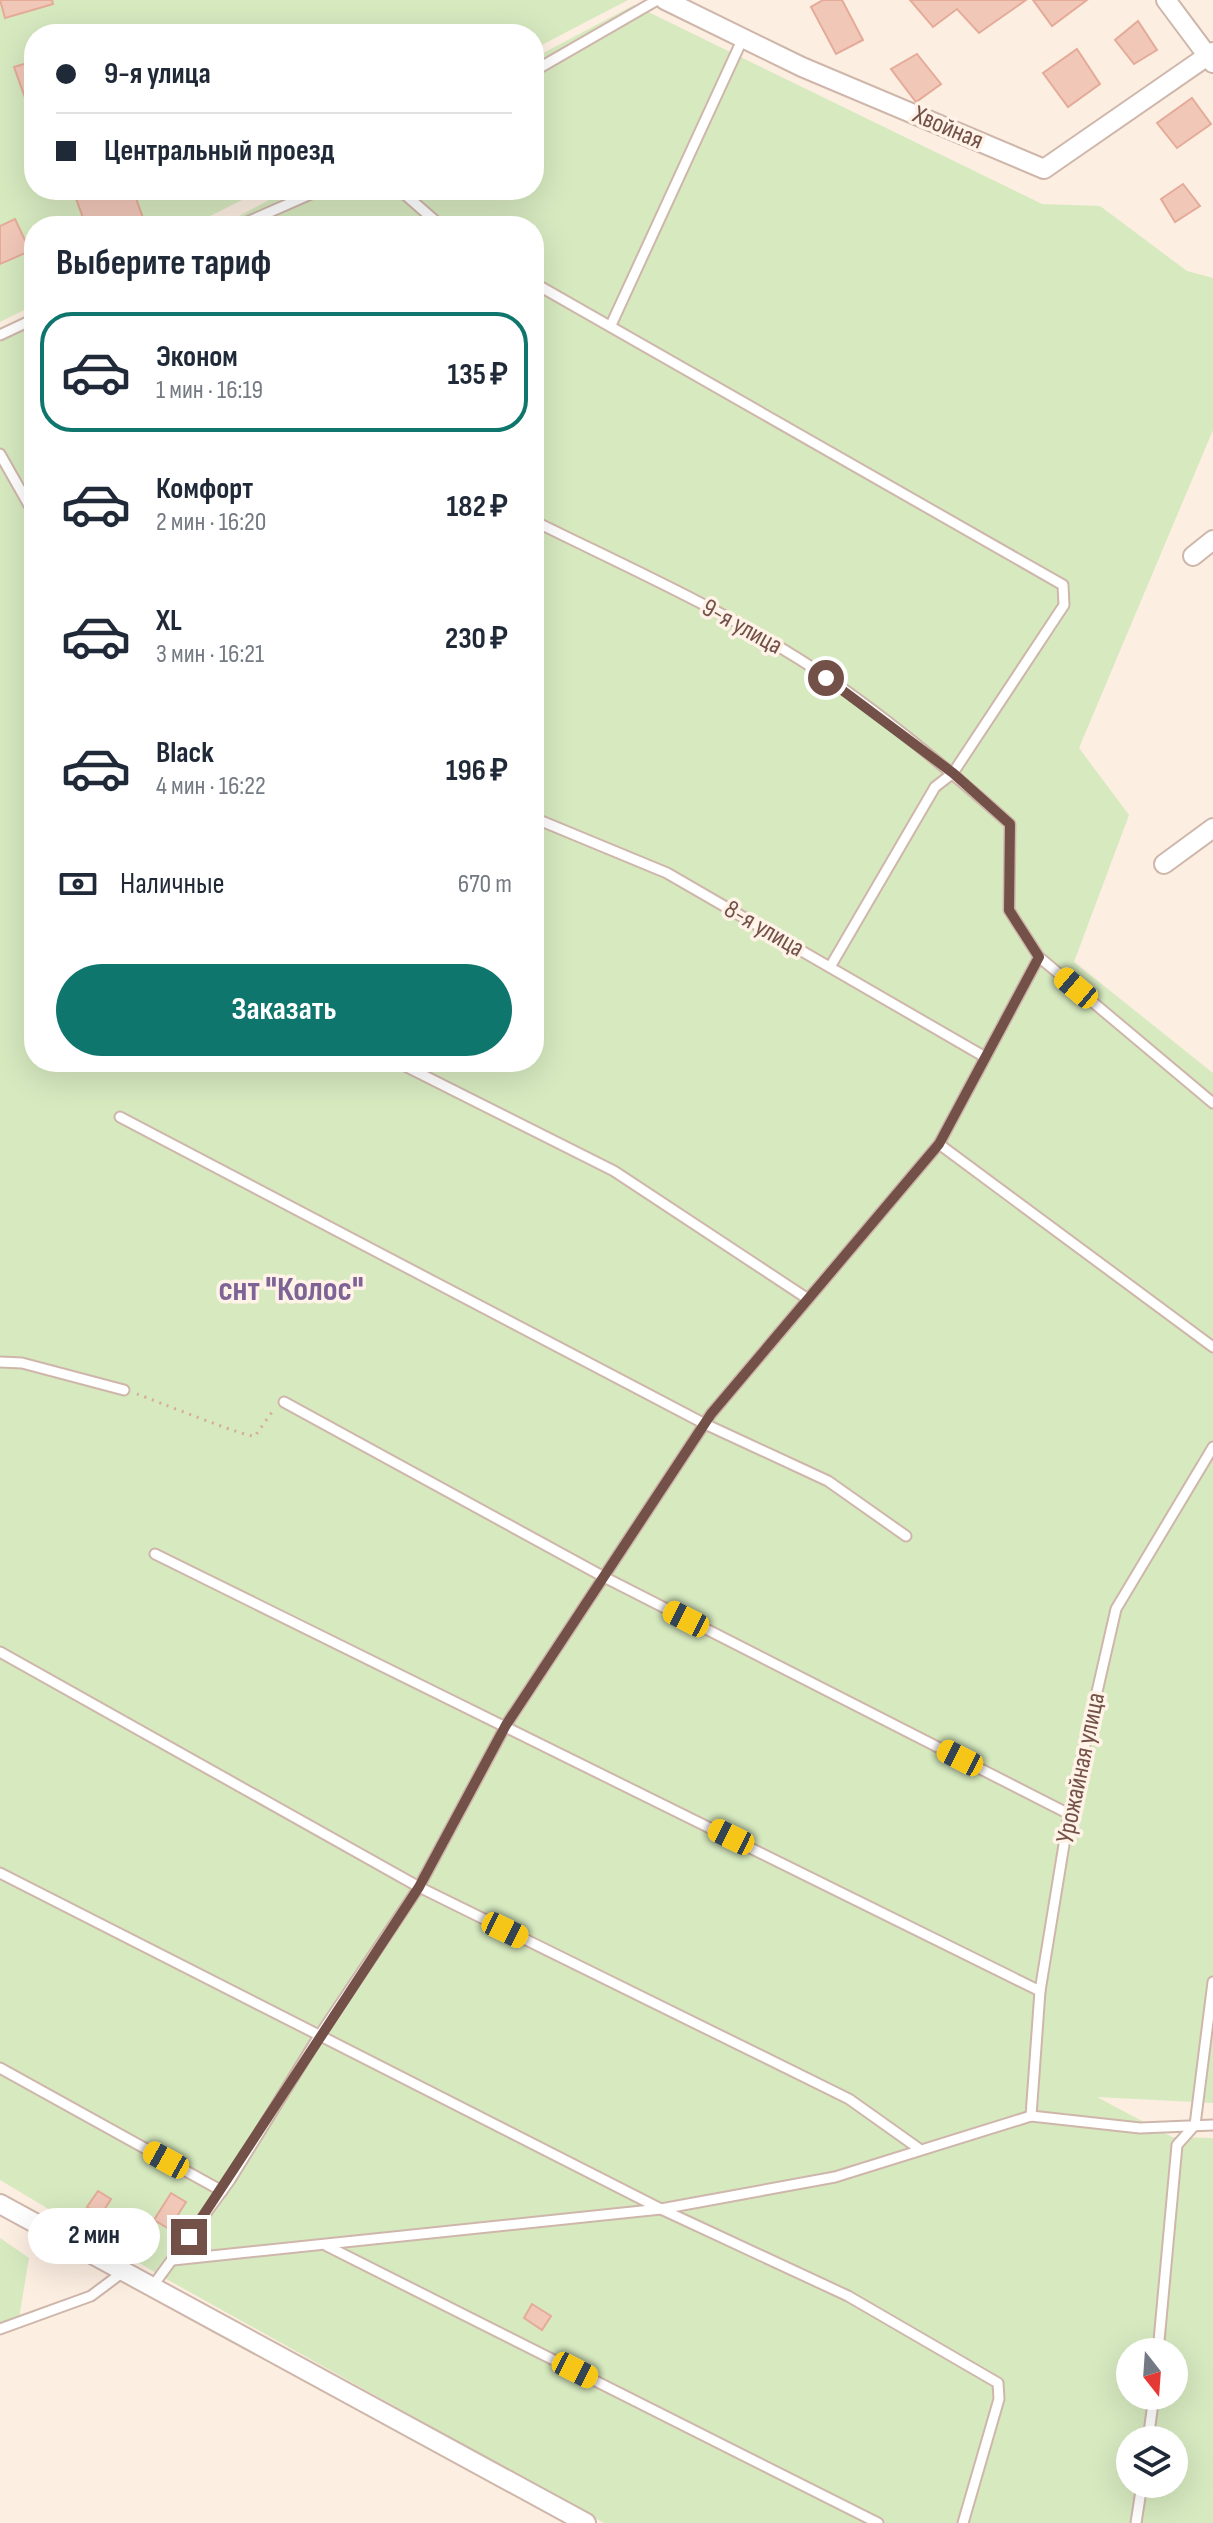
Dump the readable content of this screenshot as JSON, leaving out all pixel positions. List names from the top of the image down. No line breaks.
{"streets":{"street":["Хвойная"],"lane":["9-я улица","8-я улица","Урожайная улица"]},"districts":["снт \"Колос\""],"north":"bottom","page":{"banner":["9-я улица","Центральный проезд"],"heading":"Выберите тариф","list":[{"name":"Эконом","note":"1 мин · 16:19","value":"135 ₽"},{"name":"Комфорт","note":"2 мин · 16:20","value":"182 ₽"},{"name":"XL","note":"3 мин · 16:21","value":"230 ₽"},{"name":"Black","note":"4 мин · 16:22","value":"196 ₽"}],"pay":["Наличные","670 m"],"buttons":"Заказать","bubble":"2 мин"}}
